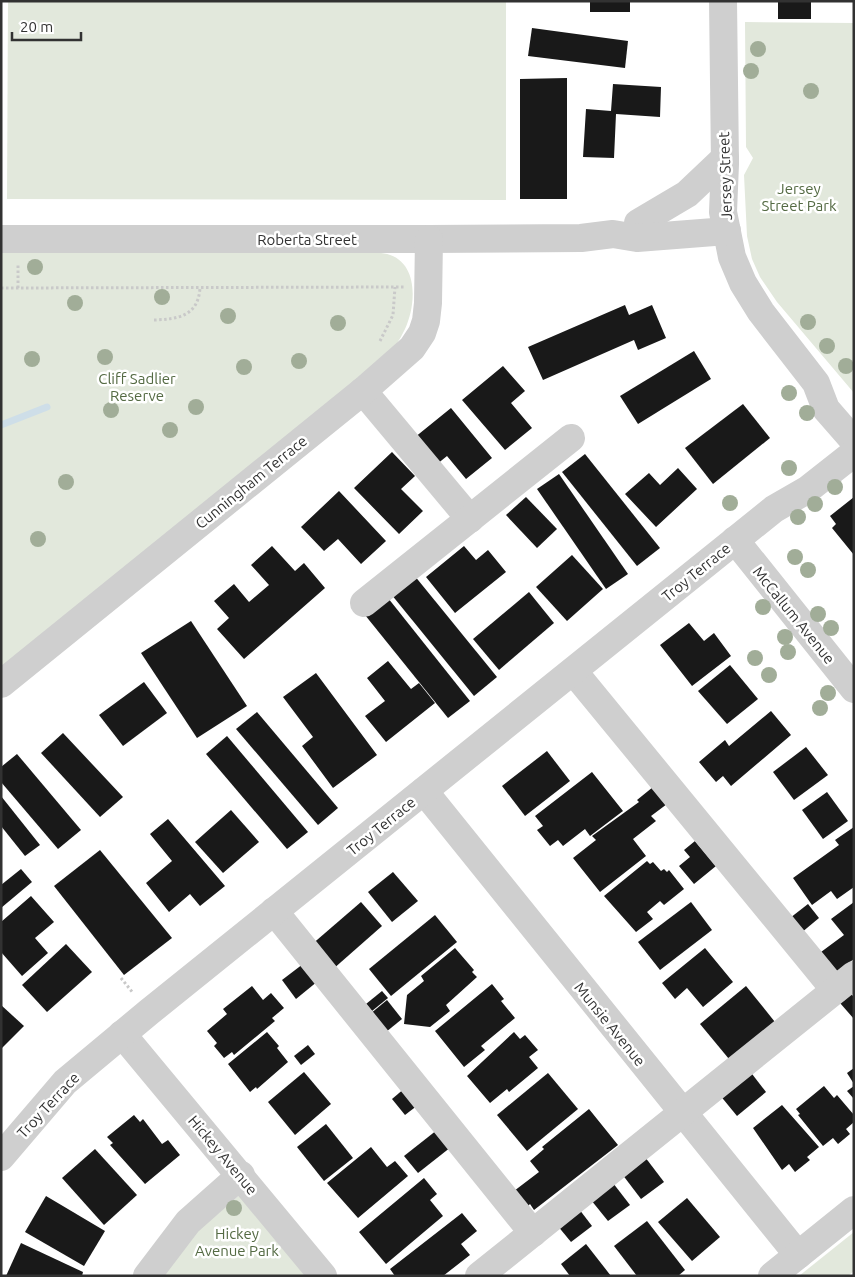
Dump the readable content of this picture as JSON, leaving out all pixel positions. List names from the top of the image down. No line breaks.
{"streets":{"street":["Jersey Street","Roberta Street","Cunningham Terrace","Troy Terrace","McCallum Avenue","Munsie Avenue","Hickey Avenue"]},"crossings":[["Jersey Street","Roberta Street"],["Jersey Street","Troy Terrace"],["Roberta Street","Cunningham Terrace"],["Troy Terrace","McCallum Avenue"],["Troy Terrace","Munsie Avenue"],["Troy Terrace","Hickey Avenue"]],"parks":["Jersey Street Park","Cliff Sadlier Reserve","Hickey Avenue Park"],"scale_bar":"20 m"}
